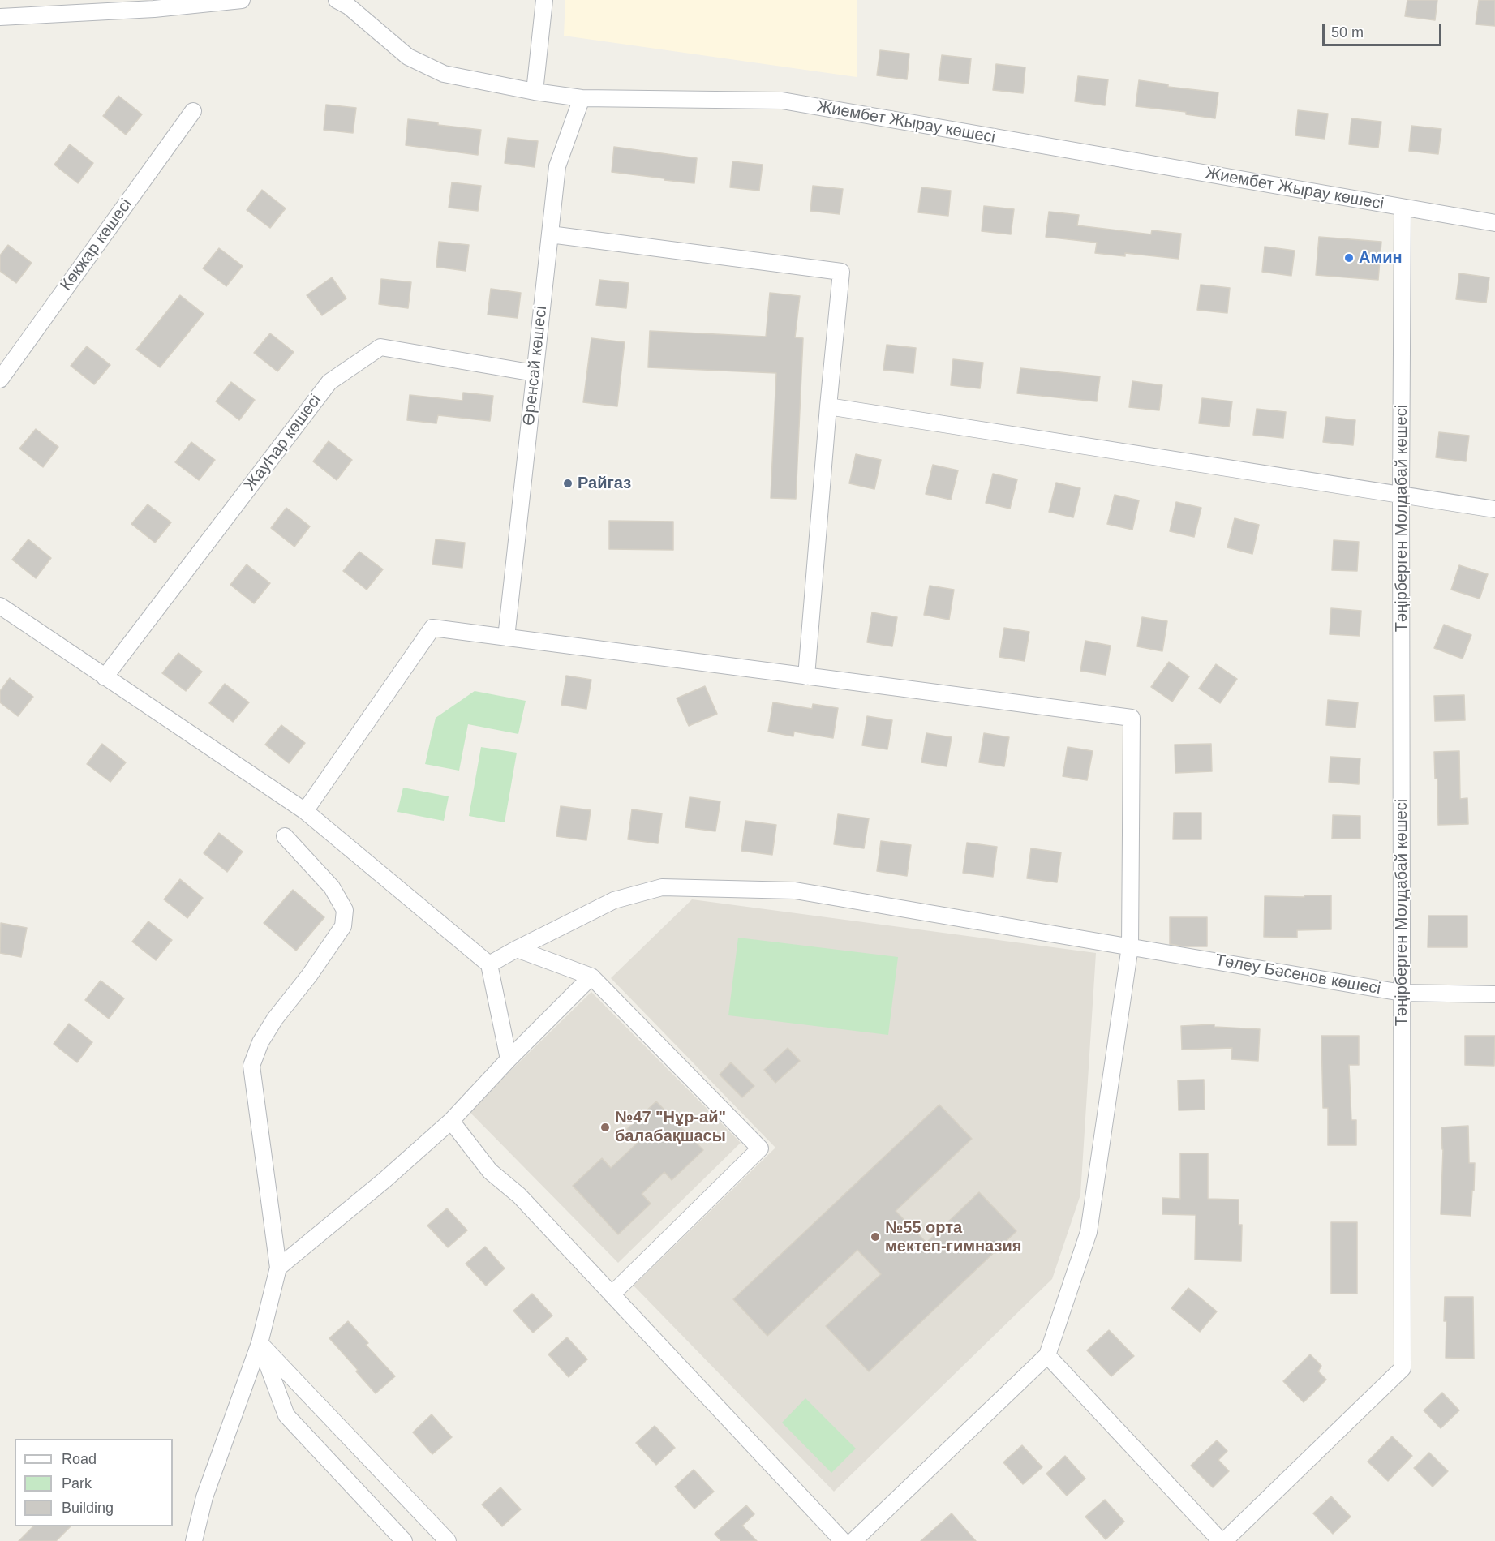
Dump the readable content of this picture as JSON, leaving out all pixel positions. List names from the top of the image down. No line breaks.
{"streets":{"street":["Жиембет Жырау көшесі","Көкжар көшесі","Өренсай көшесі","ЖауҺар көшесі","Тәңірберген Молдабай көшесі","Төлеу Бәсенов көшесі"]},"crossings":[["Жиембет Жырау көшесі","Өренсай көшесі"],["Жиембет Жырау көшесі","Тәңірберген Молдабай көшесі"],["Өренсай көшесі","ЖауҺар көшесі"],["Тәңірберген Молдабай көшесі","Төлеу Бәсенов көшесі"]],"places":["Амин","Райгаз","№47 \"Нұр-ай\" балабақшасы","№55 орта мектеп-гимназия"],"legend":["Road","Park","Building"],"scale_bar":"50 m"}
